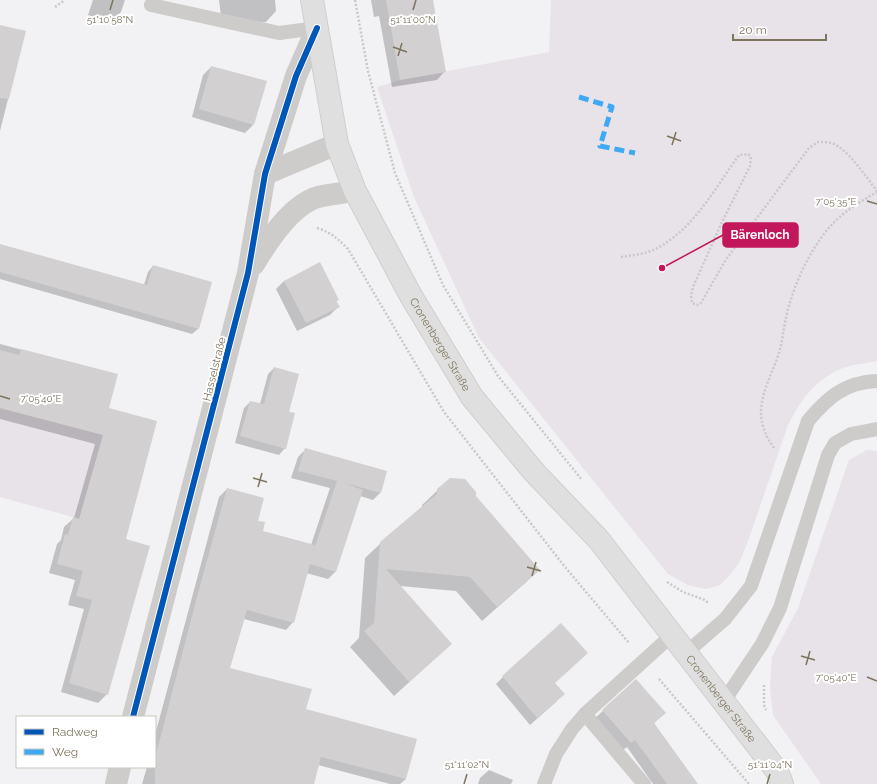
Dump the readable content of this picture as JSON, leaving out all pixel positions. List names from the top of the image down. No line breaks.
{"streets":{"main road":["Cronenberger Straße"],"street":["Hasselstraße"]},"crossings":[["Cronenberger Straße","Hasselstraße"]],"places":["Bärenloch"],"legend":["Radweg","Weg"],"scale_bar":"20 m","coordinates":["51°10'58\"N","51°11'00\"N","7°05'35\"E","7°05'40\"E","51°11'02\"N","51°11'04\"N"]}
